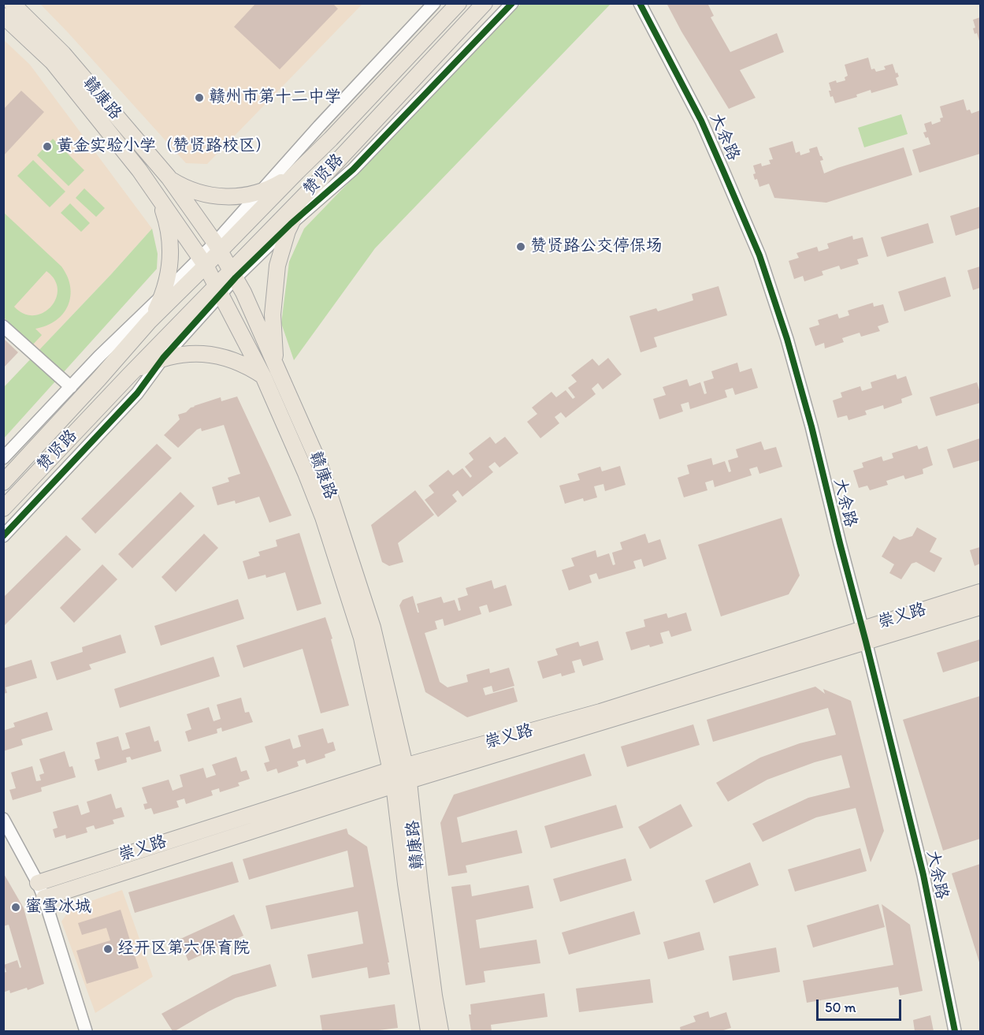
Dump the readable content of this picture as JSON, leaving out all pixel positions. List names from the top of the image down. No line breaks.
{"streets":{"main road":["赣康路","赞贤路","崇义路"],"street":["大余路"]},"crossings":[["赣康路","赞贤路"],["赣康路","崇义路"],["大余路","崇义路"]],"places":["赣州市第十二中学","黄金实验小学（赞贤路校区）","赞贤路公交停保场","蜜雪冰城","经开区第六保育院"],"scale_bar":"50 m"}
